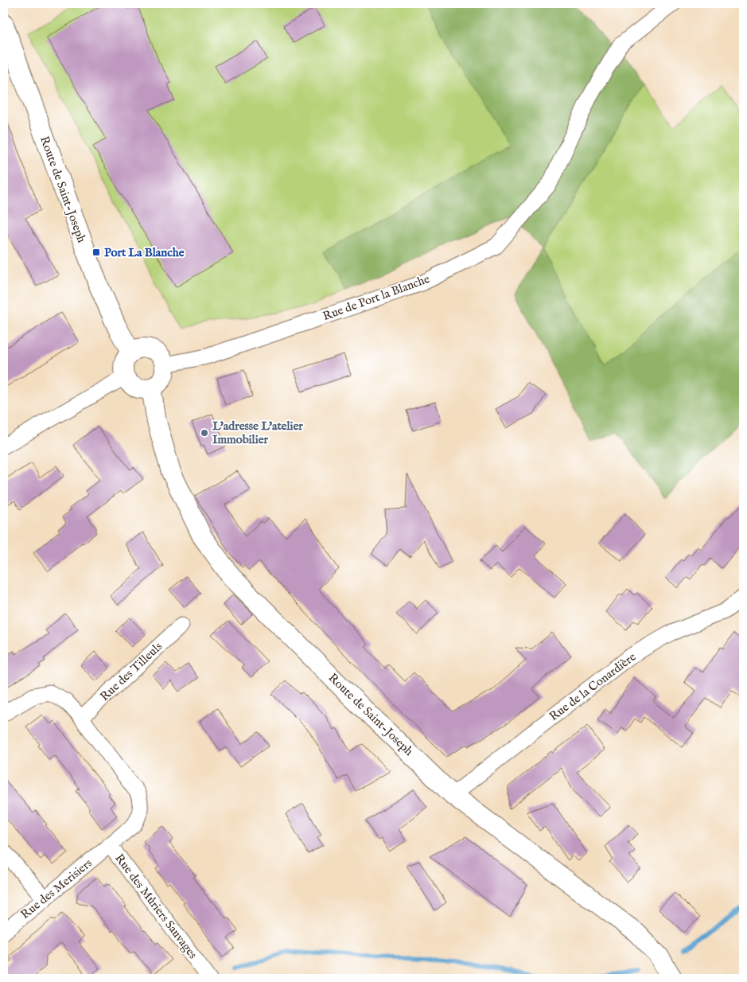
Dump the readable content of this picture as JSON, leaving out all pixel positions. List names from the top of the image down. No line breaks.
{"streets":{"street":["Route de Saint-Joseph","Rue de Port la Blanche","Rue des Tilleuls","Rue de la Conardière","Rue des Merisiers","Rue des Mûriers Sauvages"]},"crossings":[["Route de Saint-Joseph","Rue de Port la Blanche"],["Route de Saint-Joseph","Rue de la Conardière"],["Rue des Tilleuls","Rue des Mûriers Sauvages"],["Rue des Merisiers","Rue des Mûriers Sauvages"]],"places":{"transit":["Port La Blanche"],"other":["L'adresse L'atelier Immobilier"]}}
